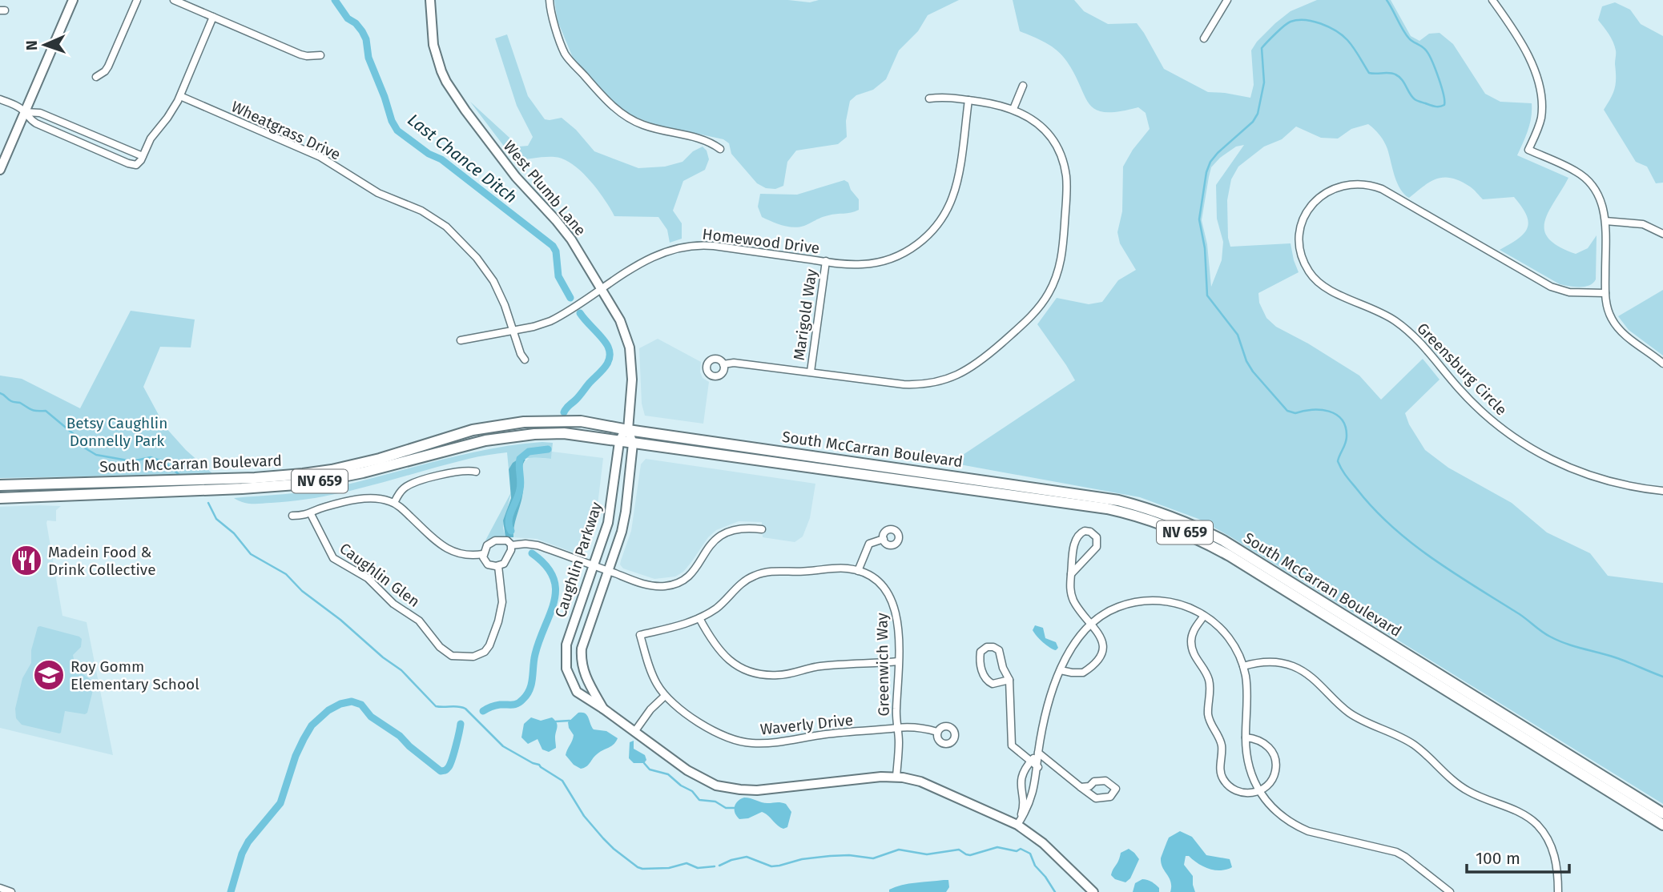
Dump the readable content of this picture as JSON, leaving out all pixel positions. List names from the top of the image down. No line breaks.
{"streets":{"main road":["South McCarran Boulevard","NV 659"],"street":["Wheatgrass Drive","West Plumb Lane","Homewood Drive","Marigold Way","Greensburg Circle","Caughlin Parkway","Caughlin Glen","Greenwich Way","Waverly Drive"]},"crossings":[["Wheatgrass Drive","Homewood Drive"],["West Plumb Lane","Homewood Drive"],["West Plumb Lane","South McCarran Boulevard"],["West Plumb Lane","Caughlin Parkway"],["Homewood Drive","Marigold Way"],["South McCarran Boulevard","Caughlin Parkway"],["Caughlin Parkway","Greenwich Way"],["Greenwich Way","Waverly Drive"]],"water":["Last Chance Ditch"],"parks":["Betsy Caughlin Donnelly Park"],"places":{"restaurant":["Madein Food & Drink Collective"],"school or university":["Roy Gomm Elementary School"]},"scale_bar":"100 m","north":"left"}
